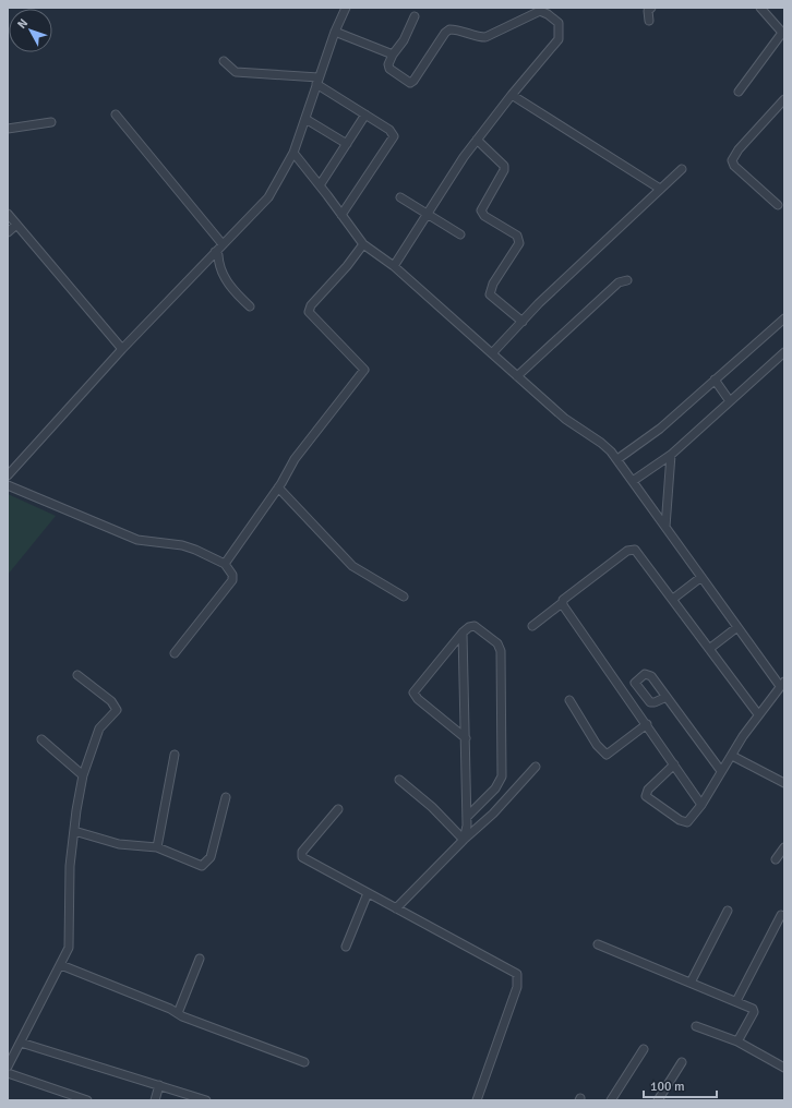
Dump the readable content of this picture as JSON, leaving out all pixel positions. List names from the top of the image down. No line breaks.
{"scale_bar":"100 m","north":"top left"}
